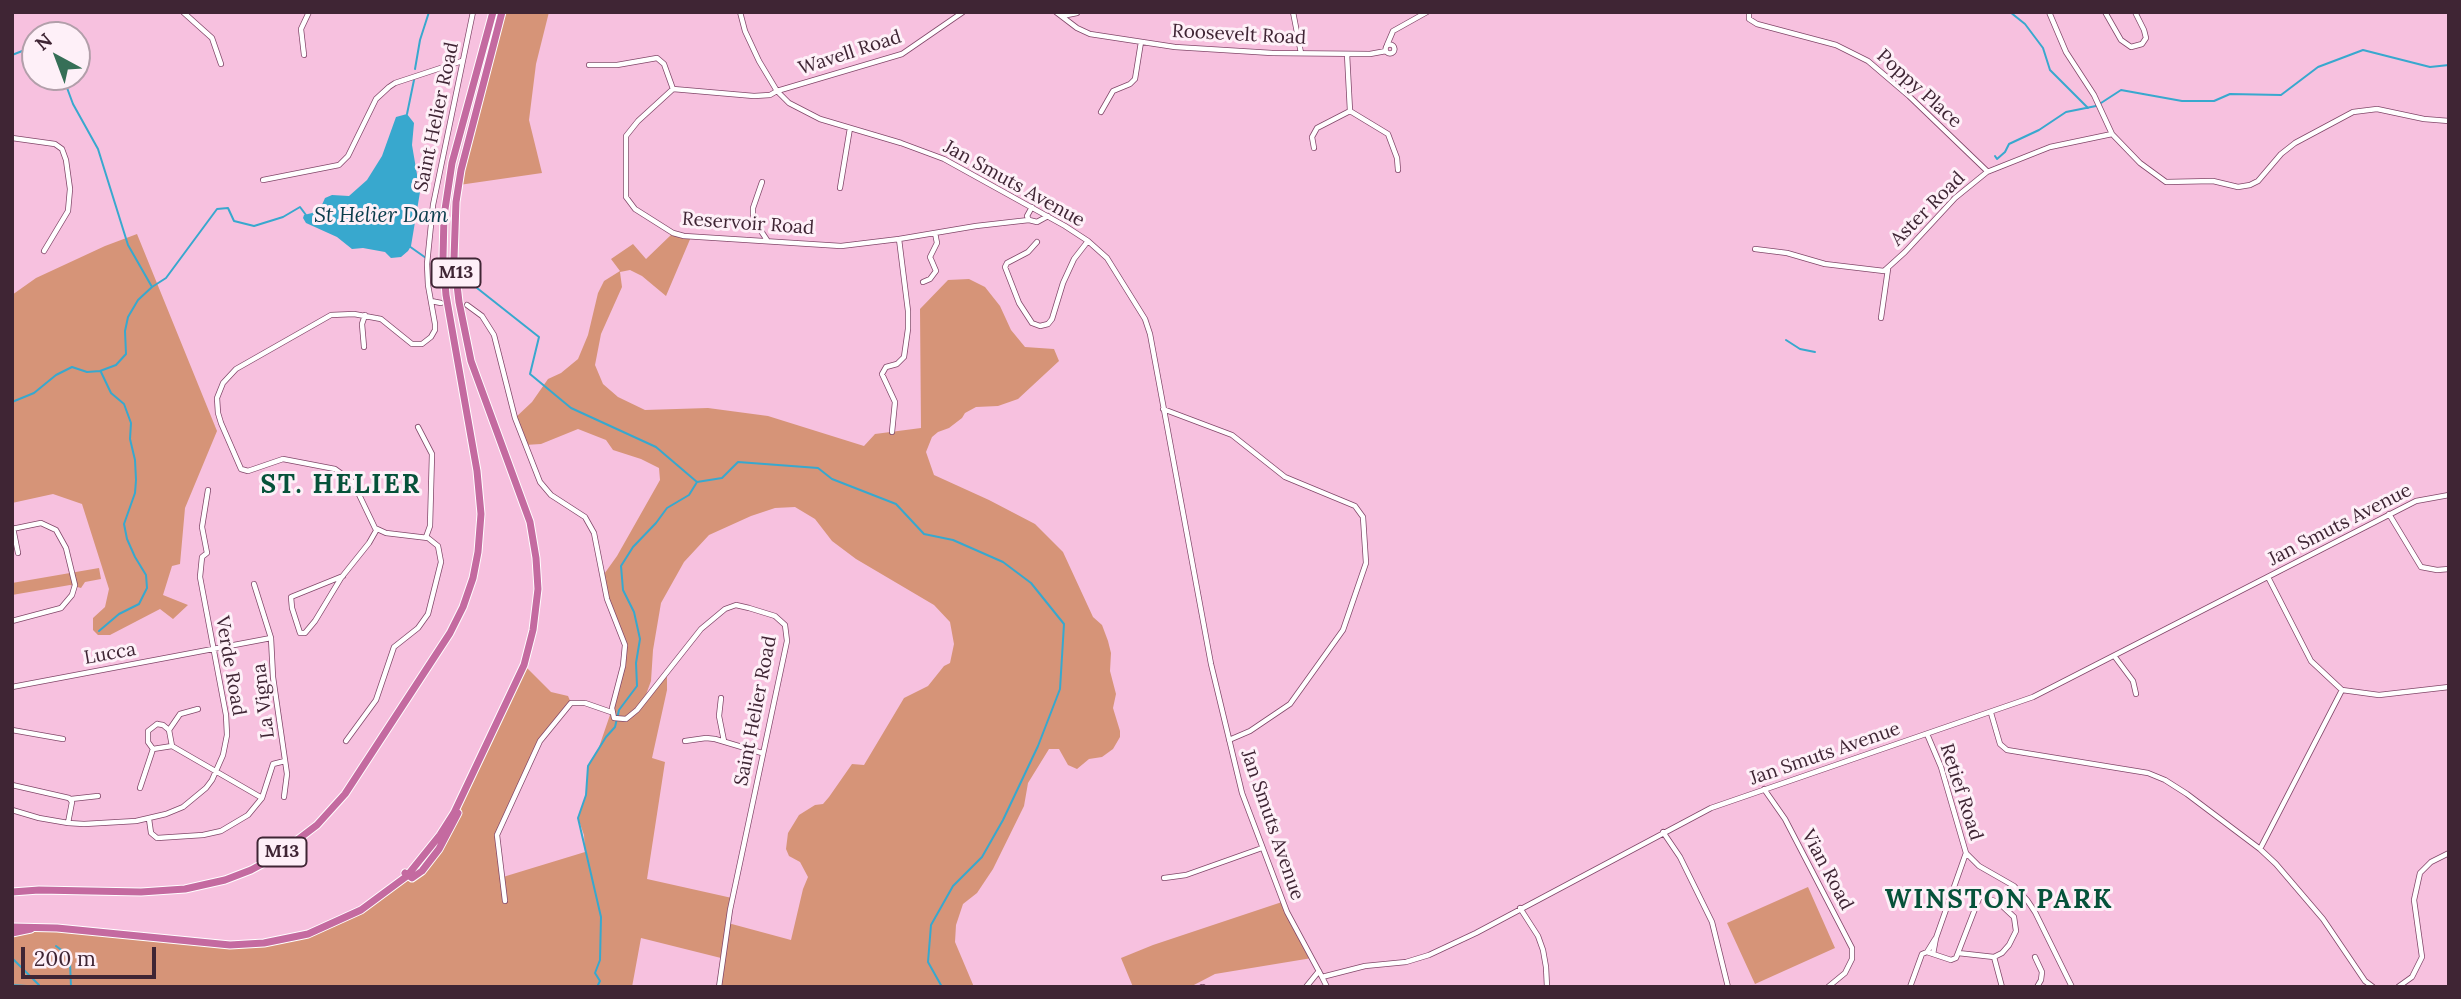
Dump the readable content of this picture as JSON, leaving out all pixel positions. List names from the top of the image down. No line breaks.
{"streets":{"highway":["M13"],"street":["Roosevelt Road","Wavell Road","Poppy Place","Saint Helier Road","Jan Smuts Avenue","Aster Road","Reservoir Road","Lucca","Verde Road","La Vigna","Retief Road","Vian Road"]},"crossings":[["Wavell Road","Jan Smuts Avenue"],["Poppy Place","Aster Road"],["Jan Smuts Avenue","Reservoir Road"],["Jan Smuts Avenue","Retief Road"],["Jan Smuts Avenue","Vian Road"],["Lucca","Verde Road"],["Lucca","La Vigna"],["Verde Road","La Vigna"]],"districts":["ST. HELIER","WINSTON PARK"],"water":["St Helier Dam"],"scale_bar":"200 m","north":"top left"}
